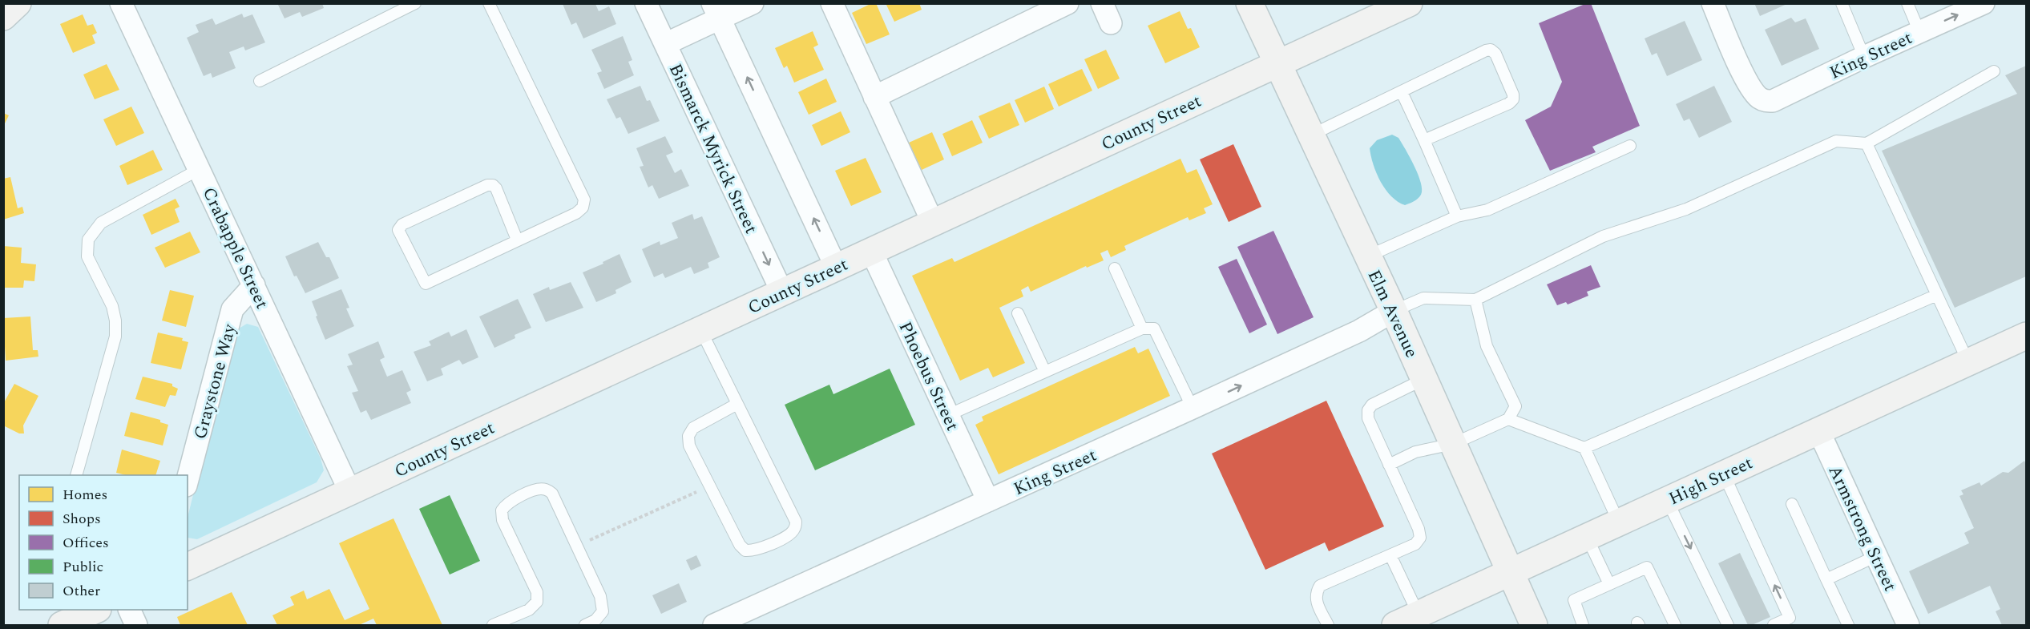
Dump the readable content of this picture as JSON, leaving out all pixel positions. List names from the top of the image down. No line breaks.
{"streets":{"street":["King Street","County Street","Bismarck Myrick Street","Crabapple Street","Elm Avenue","Phoebus Street","Graystone Way","High Street","Armstrong Street"]},"crossings":[["King Street","Elm Avenue"],["King Street","Phoebus Street"],["County Street","Bismarck Myrick Street"],["County Street","Crabapple Street"],["County Street","Elm Avenue"],["County Street","Phoebus Street"],["Crabapple Street","Graystone Way"],["Elm Avenue","High Street"],["High Street","Armstrong Street"]],"legend":["Homes","Shops","Offices","Public","Other"]}
